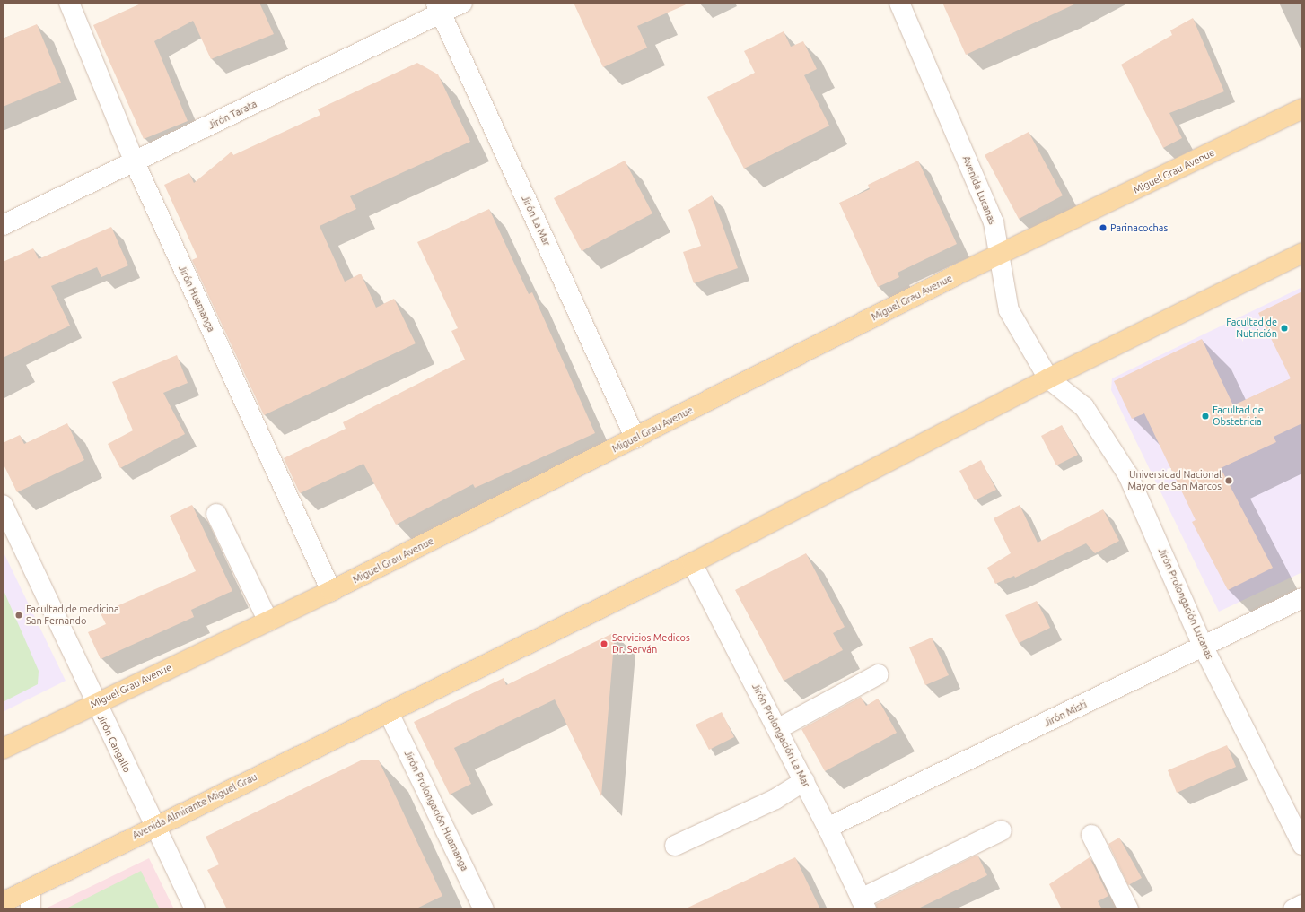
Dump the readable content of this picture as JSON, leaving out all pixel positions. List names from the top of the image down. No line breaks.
{"streets":{"main road":["Miguel Grau Avenue","Avenida Almirante Miguel Grau"],"street":["Jirón Tarata","Avenida Lucanas","Jirón La Mar","Jirón Huamanga","Jirón Prolongación Lucanas","Jirón Misti","Jirón Prolongación La Mar","Jirón Cangallo","Jirón Prolongación Huamanga"]},"crossings":[["Jirón Tarata","Jirón La Mar"],["Jirón Tarata","Jirón Huamanga"],["Miguel Grau Avenue","Avenida Lucanas"],["Miguel Grau Avenue","Jirón La Mar"],["Miguel Grau Avenue","Jirón Huamanga"],["Miguel Grau Avenue","Jirón Cangallo"],["Avenida Lucanas","Jirón Prolongación Lucanas"],["Jirón Prolongación Lucanas","Jirón Misti"],["Jirón Misti","Jirón Prolongación La Mar"],["Jirón Cangallo","Avenida Almirante Miguel Grau"],["Avenida Almirante Miguel Grau","Jirón Prolongación Huamanga"]],"places":["Parinacochas","Facultad de Nutrición","Facultad de Obstetricia","Universidad Nacional Mayor de San Marcos","Facultad de medicina San Fernando","Servicios Medicos Dr. Serván"]}
